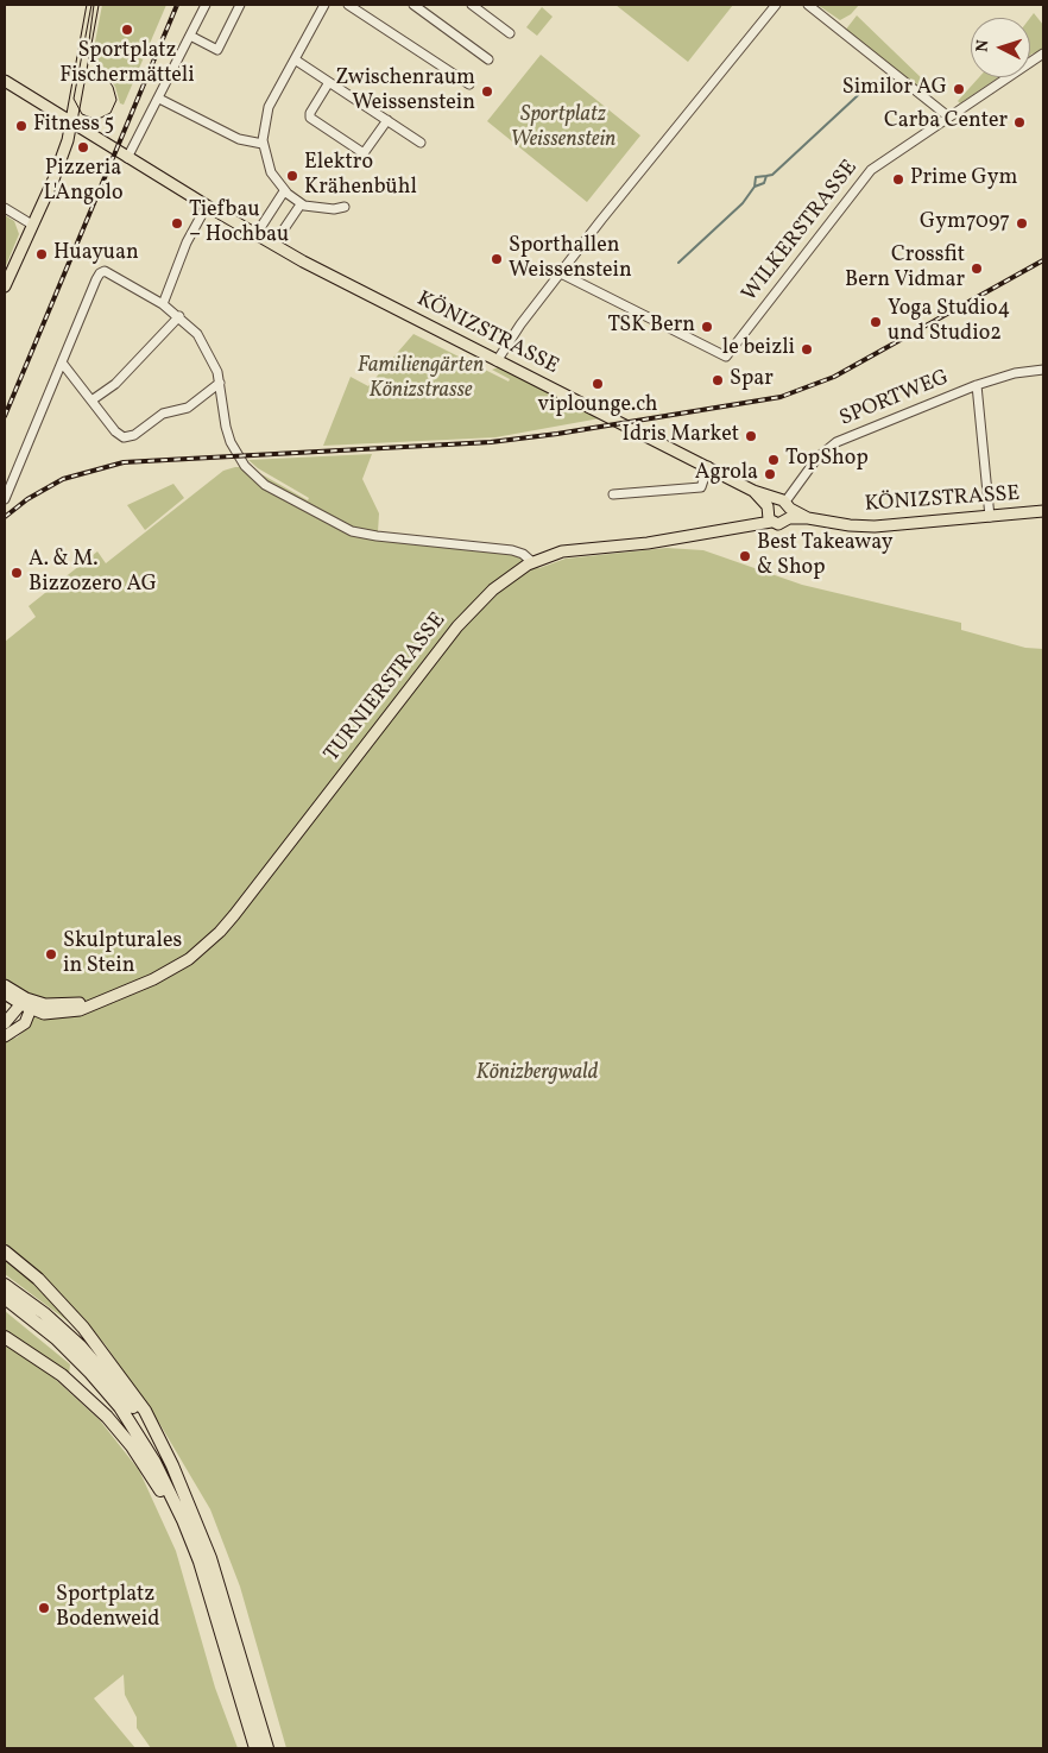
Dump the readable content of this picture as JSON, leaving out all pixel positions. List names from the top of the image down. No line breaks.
{"streets":{"main road":["KÖNIZSTRASSE","TURNIERSTRASSE"],"street":["WILKERSTRASSE","SPORTWEG"]},"crossings":[["KÖNIZSTRASSE","SPORTWEG"],["KÖNIZSTRASSE","TURNIERSTRASSE"]],"parks":["Sportplatz Weissenstein","Familiengärten Könizstrasse","Könizbergwald"],"places":["Sportplatz Fischermätteli","Similor AG","Zwischenraum Weissenstein","Carba Center","Fitness 5","Pizzeria L'Angolo","Elektro Krähenbühl","Prime Gym","Tiefbau – Hochbau","Gym7097","Huayuan","Sporthallen Weissenstein","Crossfit Bern Vidmar","Yoga Studio4 und Studio2","TSK Bern","le beizli","Spar","viplounge.ch","Idris Market","TopShop","Agrola","Best Takeaway & Shop","A. & M. Bizzozero AG","Skulpturales in Stein","Sportplatz Bodenweid"],"north":"left"}
